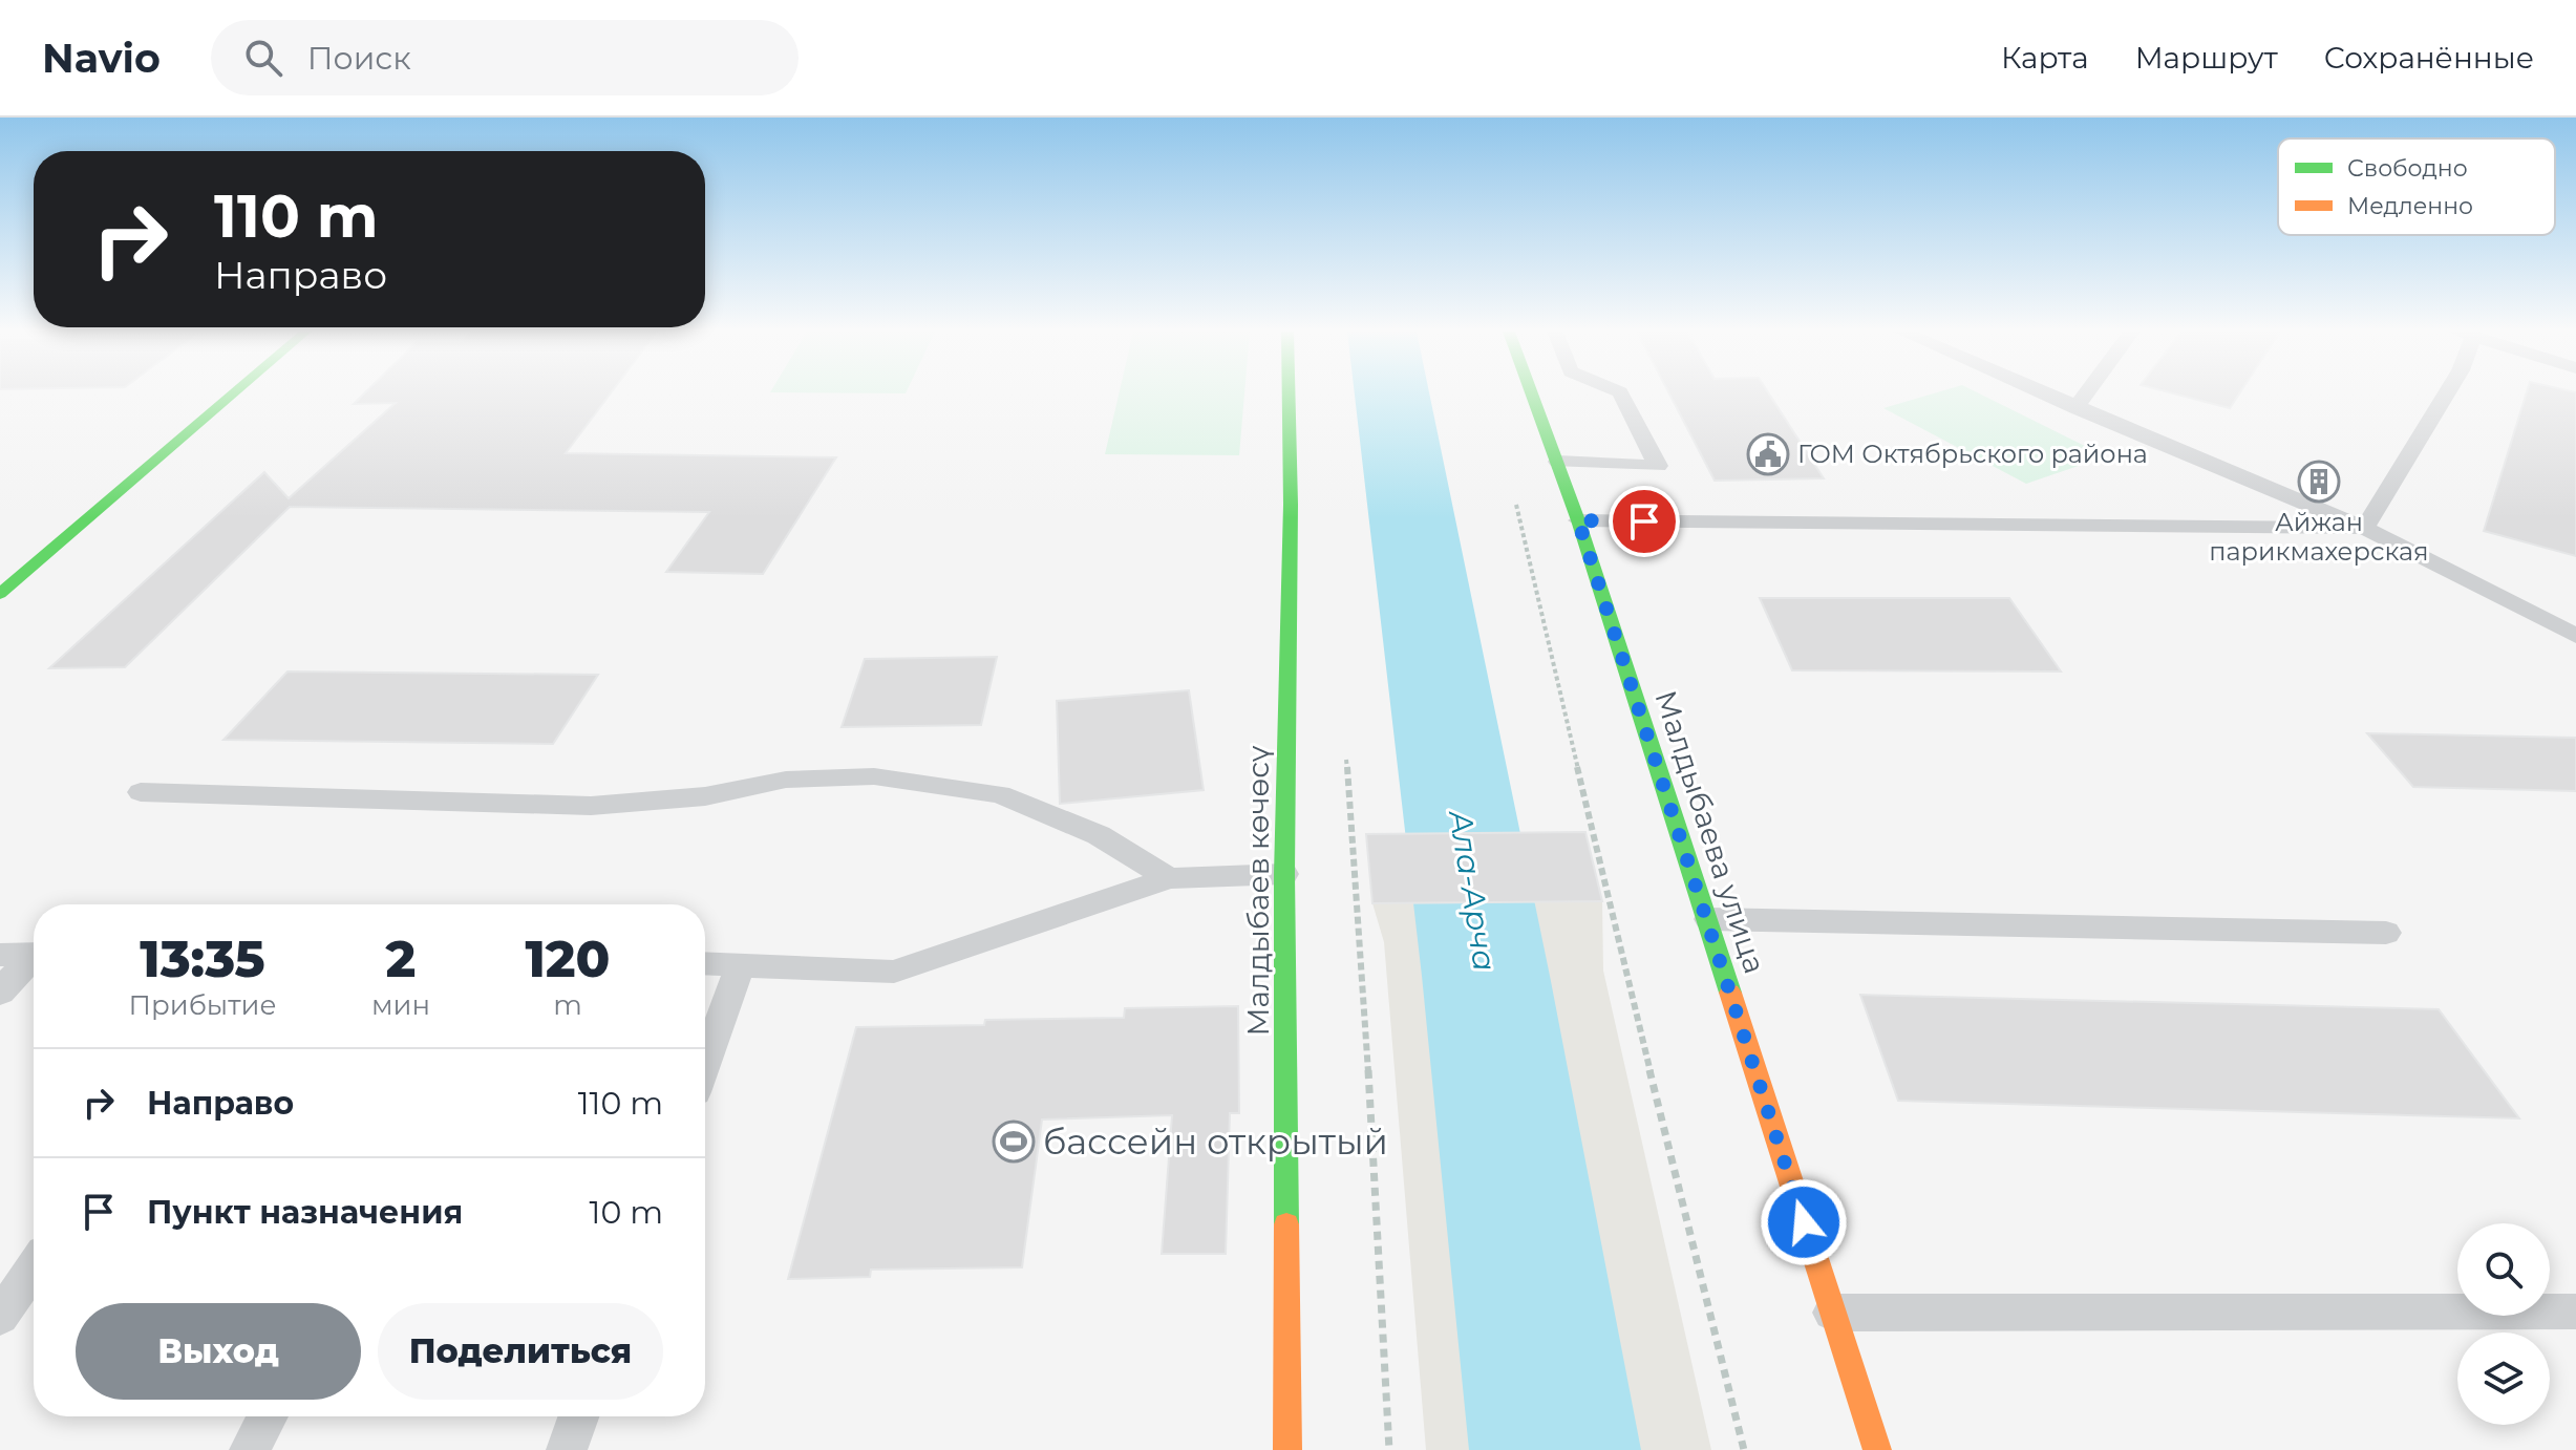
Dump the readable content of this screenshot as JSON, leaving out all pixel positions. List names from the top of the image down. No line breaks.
{"streets":{"street":["Малдыбаева улица","Малдыбаев көчөсү"]},"water":["Ала-Арча"],"places":{"public building":["ГОМ Октябрьского района"],"building":["Айжан парикмахерская"],"sports":["бассейн открытый"]},"legend":["Свободно","Медленно"],"page":{"header":"Navio","search":"Поиск","nav":["Карта","Маршрут","Сохранённые"],"turn":["110 m","Направо"],"eta":["13:35","Прибытие","2","мин","120","m"],"list":[{"name":"Направо","value":"110 m"},{"name":"Пункт назначения","value":"10 m"}],"buttons":["Выход","Поделиться"]}}
